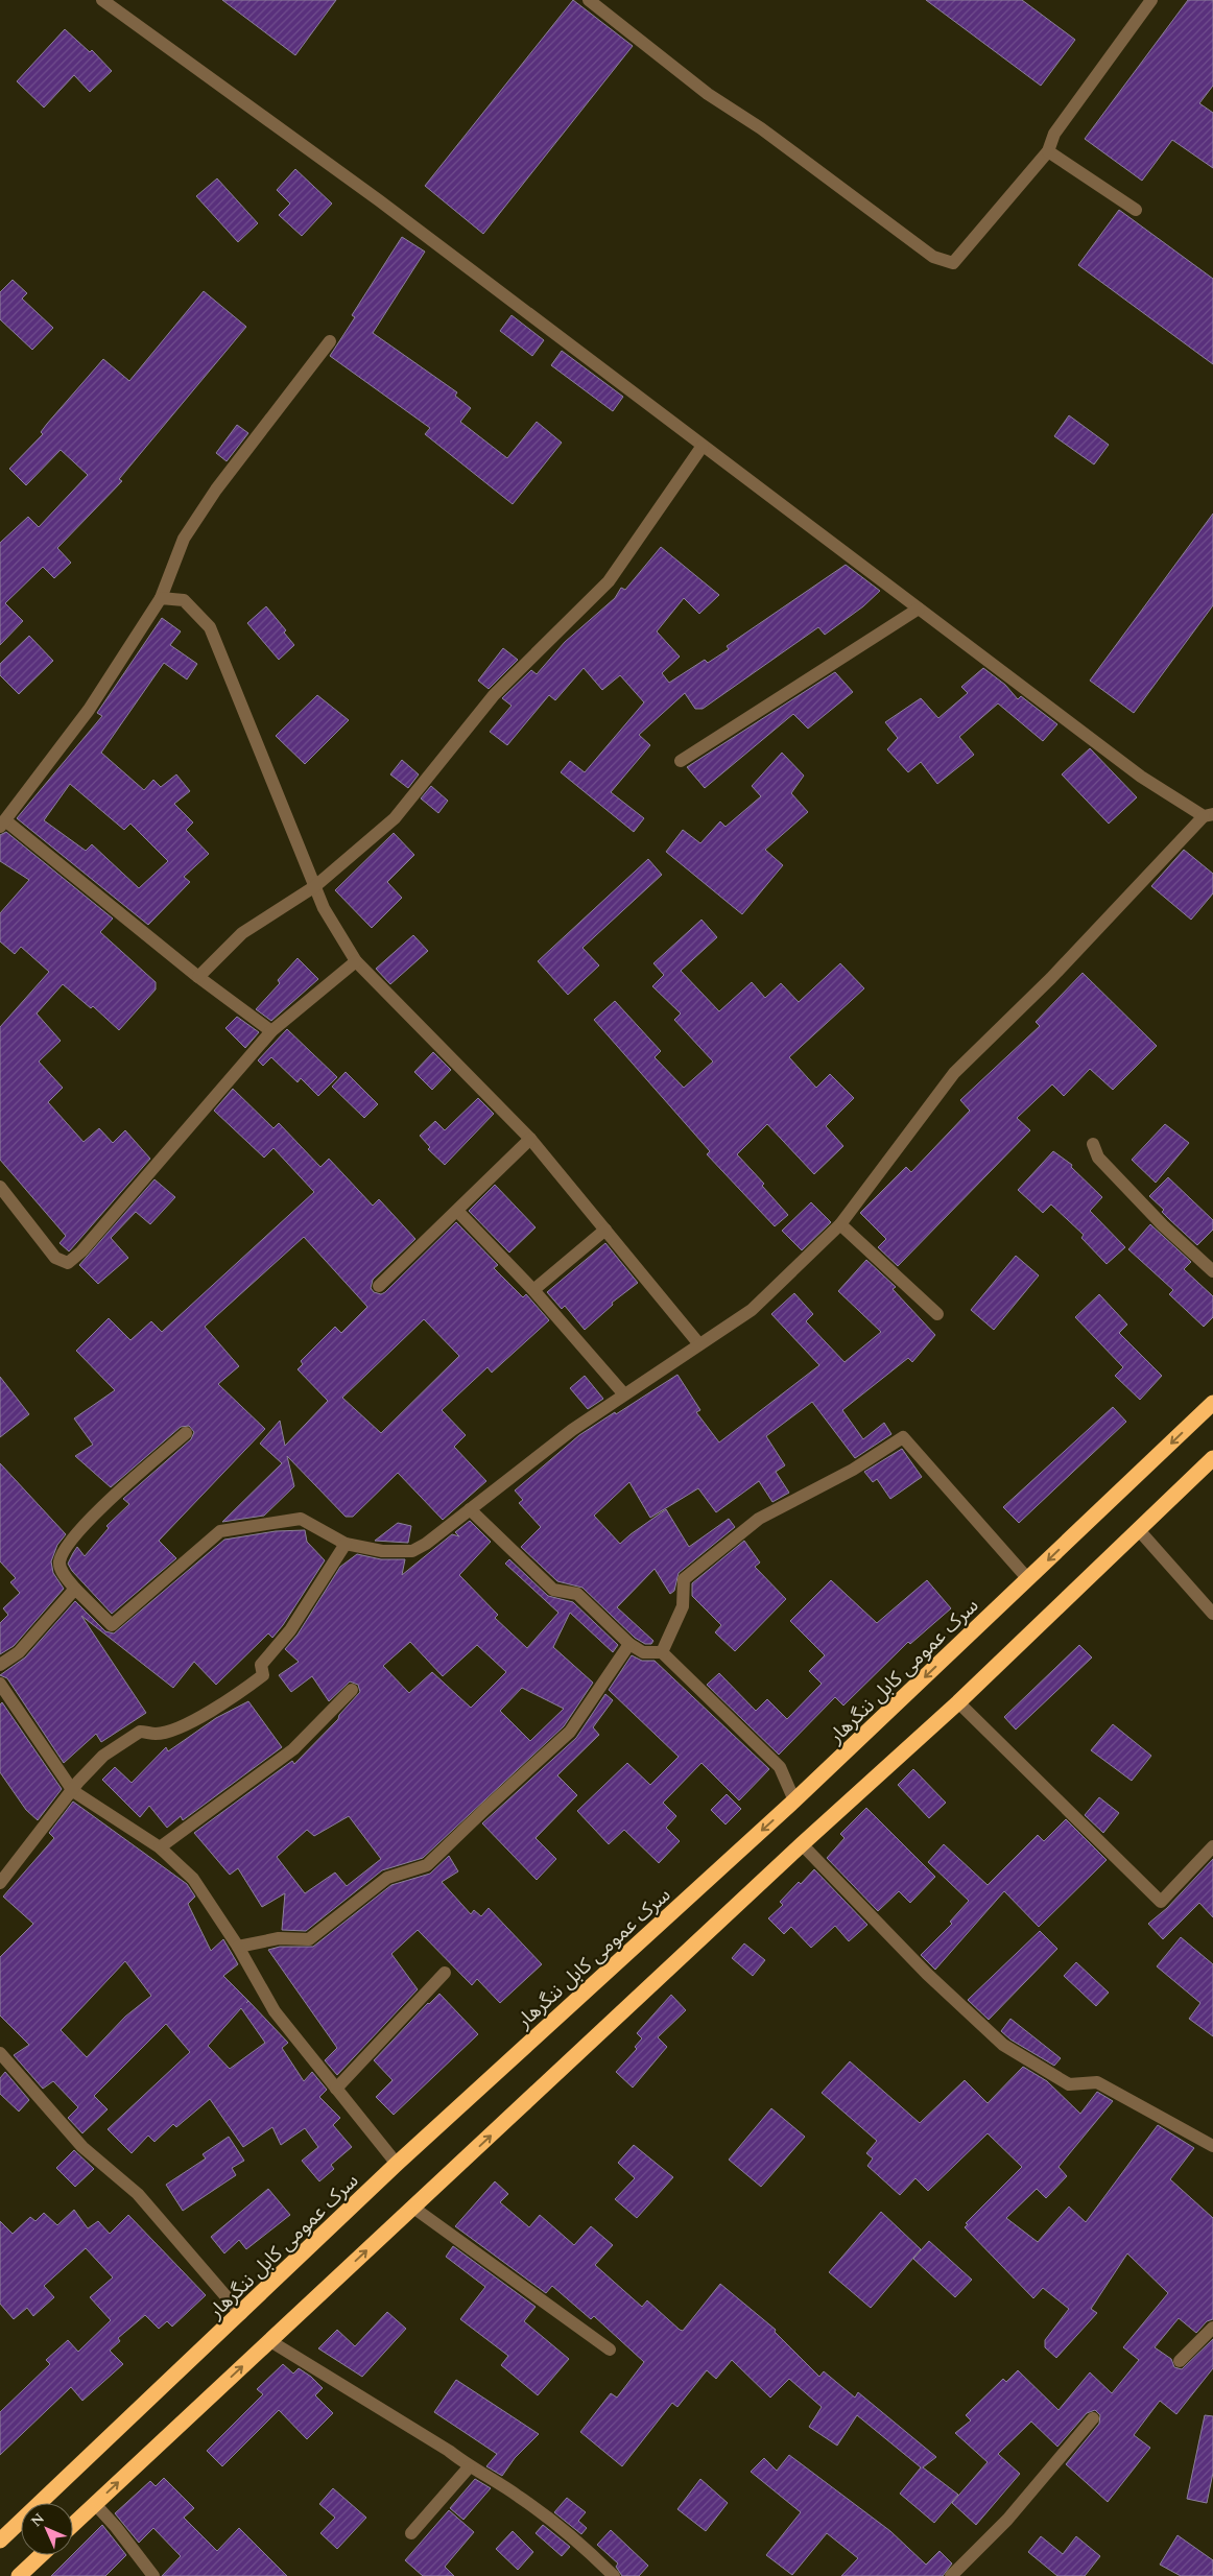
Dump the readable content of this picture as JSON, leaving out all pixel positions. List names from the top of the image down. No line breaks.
{"streets":{"highway":["سرک عمومی کابل ننگرهار"]},"north":"top left"}
